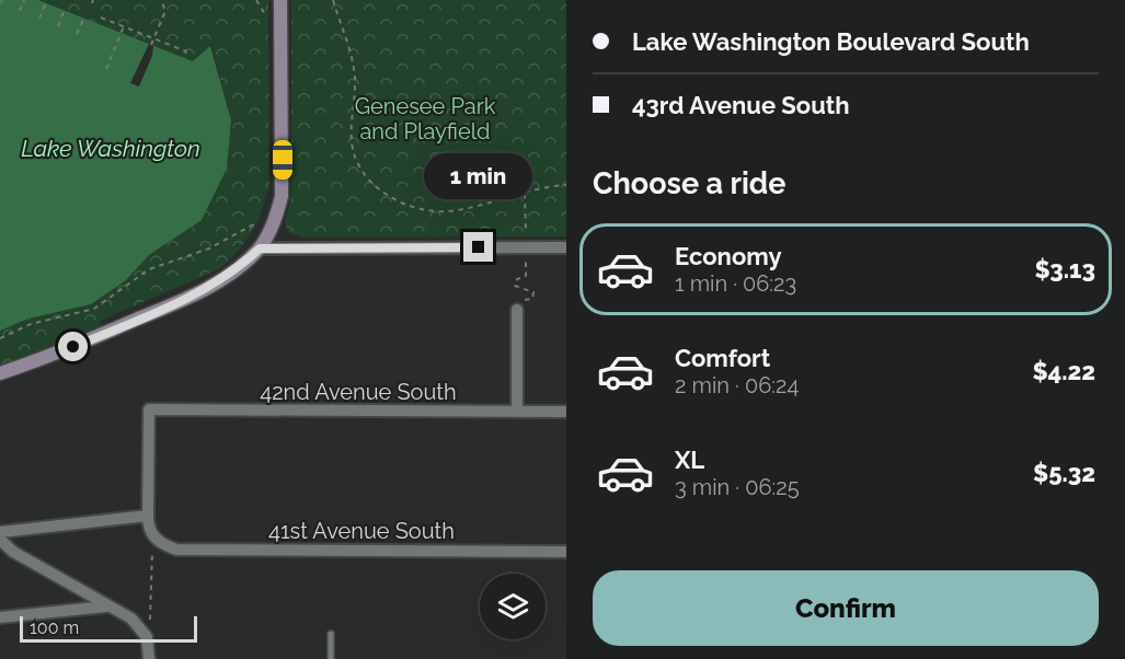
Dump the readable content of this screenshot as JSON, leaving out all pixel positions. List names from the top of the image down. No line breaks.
{"streets":{"street":["42nd Avenue South","41st Avenue South"]},"water":["Lake Washington"],"parks":["Genesee Park and Playfield"],"scale_bar":"100 m","page":{"banner":["Lake Washington Boulevard South","43rd Avenue South"],"heading":"Choose a ride","bubble":"1 min","list":[{"name":"Economy","note":"1 min · 06:23","value":"$3.13"},{"name":"Comfort","note":"2 min · 06:24","value":"$4.22"},{"name":"XL","note":"3 min · 06:25","value":"$5.32"}],"buttons":"Confirm","scale":"100 m"}}
